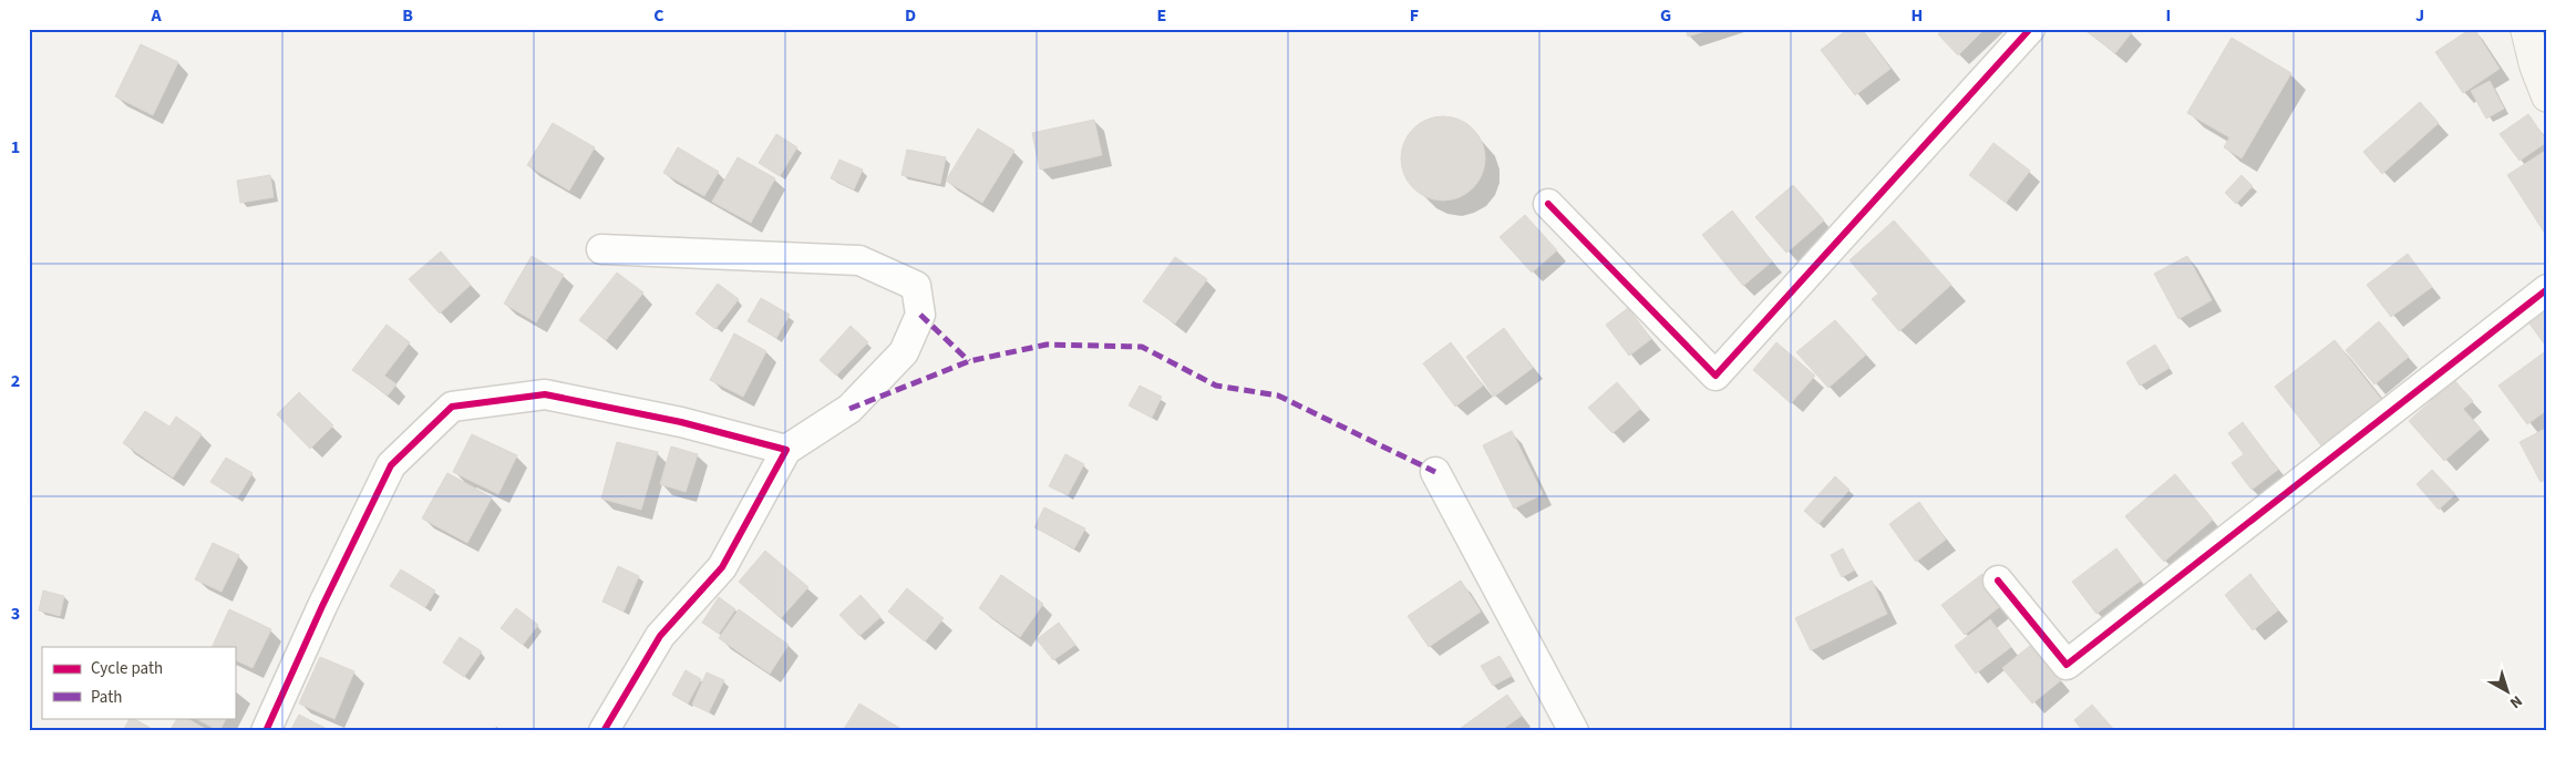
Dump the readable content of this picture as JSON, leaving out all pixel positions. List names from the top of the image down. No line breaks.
{"legend":["Cycle path","Path"],"north":"bottom right","grid":{"columns":["A","B","C","D","E","F","G","H","I","J"],"rows":["1","2","3"]}}
